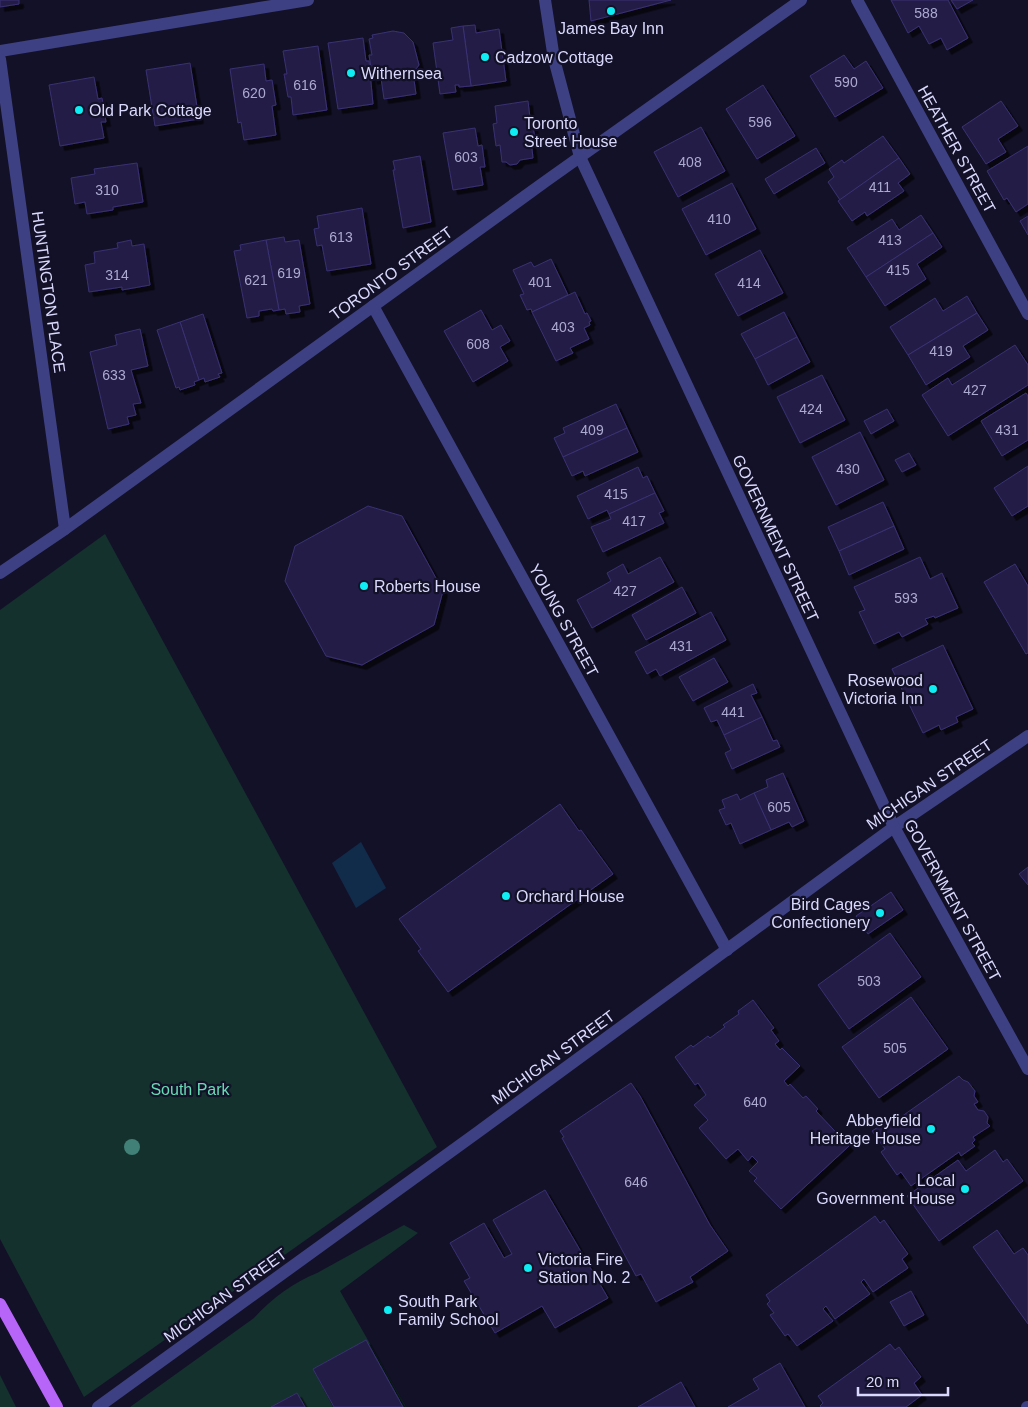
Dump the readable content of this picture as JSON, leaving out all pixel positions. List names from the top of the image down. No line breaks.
{"streets":{"street":["HEATHER STREET","TORONTO STREET","HUNTINGTON PLACE","GOVERNMENT STREET","YOUNG STREET","MICHIGAN STREET"]},"crossings":[["TORONTO STREET","HUNTINGTON PLACE"],["TORONTO STREET","GOVERNMENT STREET"],["TORONTO STREET","YOUNG STREET"],["GOVERNMENT STREET","MICHIGAN STREET"],["YOUNG STREET","MICHIGAN STREET"]],"parks":["South Park"],"places":["James Bay Inn","Cadzow Cottage","Withernsea","Old Park Cottage","Toronto Street House","Roberts House","Rosewood Victoria Inn","Orchard House","Bird Cages Confectionery","Abbeyfield Heritage House","Local Government House","Victoria Fire Station No. 2","South Park Family School"],"house_numbers":["588","590","616","620","596","603","408","411","310","410","613","413","415","619","314","621","401","414","403","608","419","633","427","424","409","431","430","415","417","427","593","431","441","605","503","505","640","646"],"scale_bar":"20 m"}
